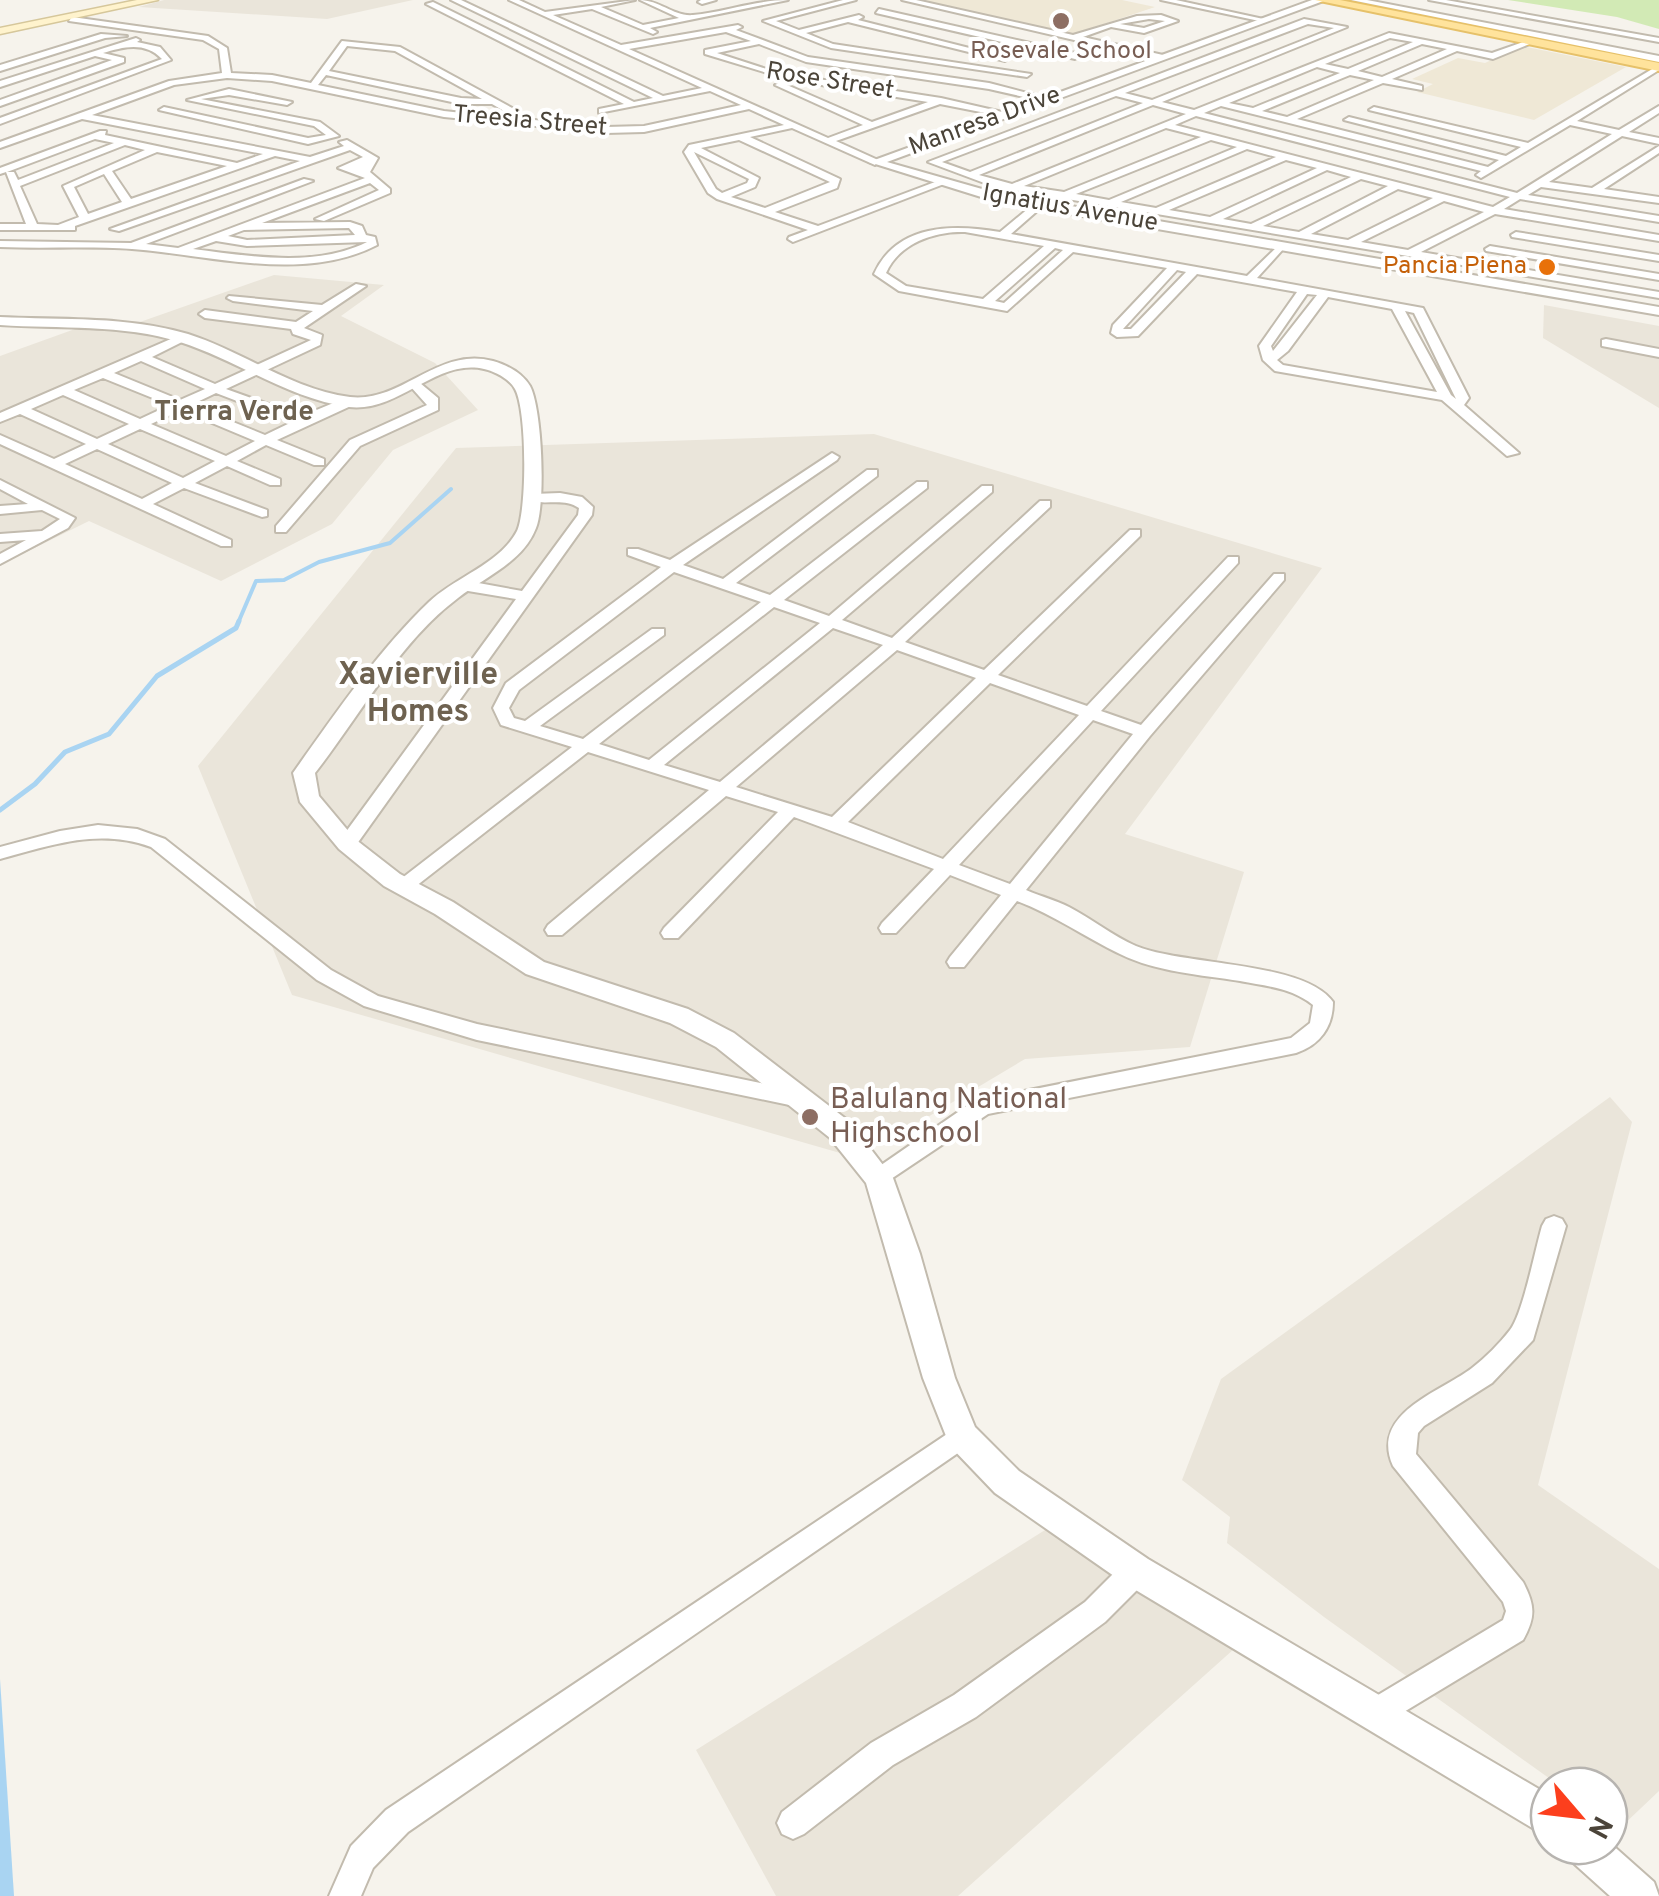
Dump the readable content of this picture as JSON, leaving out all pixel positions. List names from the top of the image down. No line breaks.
{"streets":{"street":["Rose Street","Treesia Street","Manresa Drive","Ignatius Avenue"]},"crossings":[["Rose Street","Manresa Drive"],["Treesia Street","Ignatius Avenue"],["Manresa Drive","Ignatius Avenue"]],"districts":["Tierra Verde","Xavierville Homes"],"places":["Rosevale School","Pancia Piena","Balulang National Highschool"],"north":"bottom right"}
